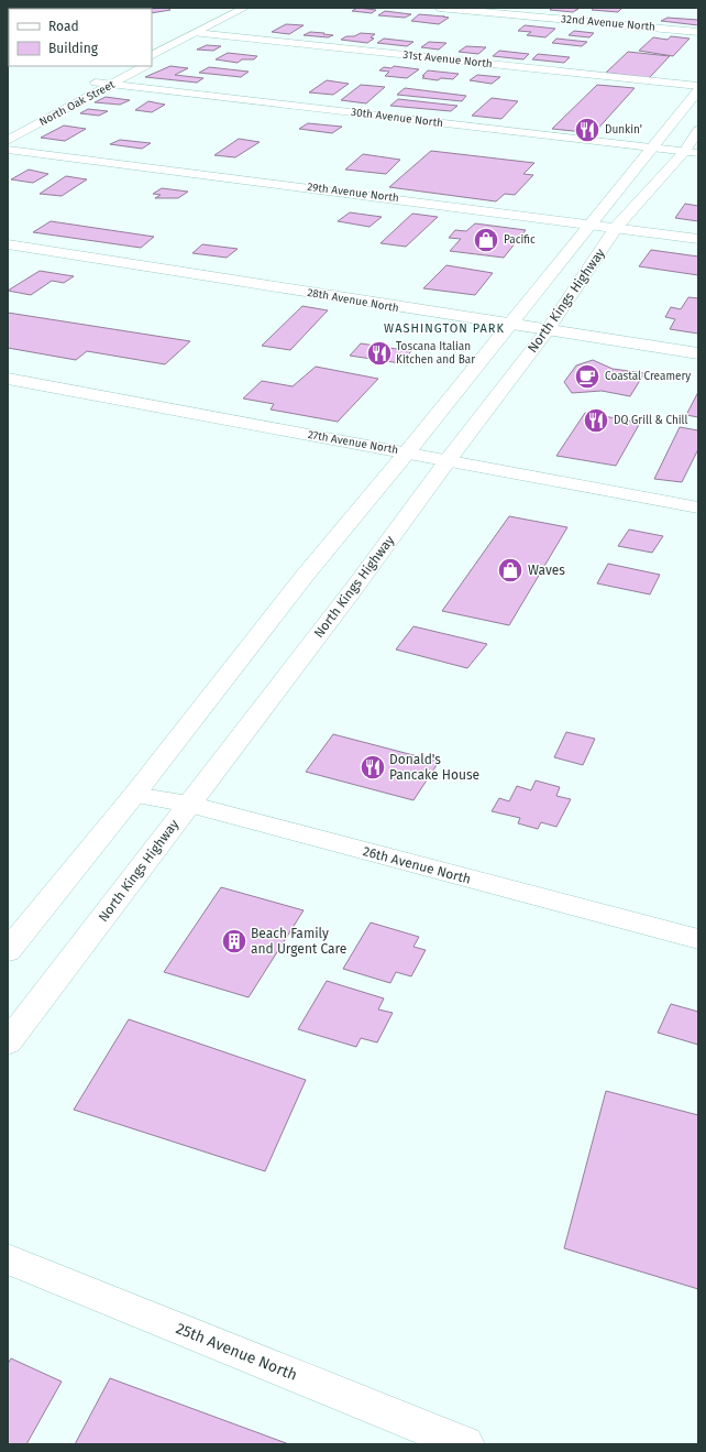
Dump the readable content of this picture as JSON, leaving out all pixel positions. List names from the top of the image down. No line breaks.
{"streets":{"street":["32nd Avenue North","31st Avenue North","North Oak Street","30th Avenue North","29th Avenue North","28th Avenue North","North Kings Highway","27th Avenue North","26th Avenue North","25th Avenue North"]},"crossings":[["North Oak Street","30th Avenue North"],["30th Avenue North","North Kings Highway"],["29th Avenue North","North Kings Highway"],["28th Avenue North","North Kings Highway"],["North Kings Highway","27th Avenue North"],["North Kings Highway","26th Avenue North"]],"districts":["WASHINGTON PARK"],"places":{"restaurant":["Dunkin'","Toscana Italian Kitchen and Bar","DQ Grill & Chill","Donald's Pancake House"],"shop":["Pacific","Waves"],"cafe":["Coastal Creamery"],"building":["Beach Family and Urgent Care"]},"legend":["Road","Building"]}
